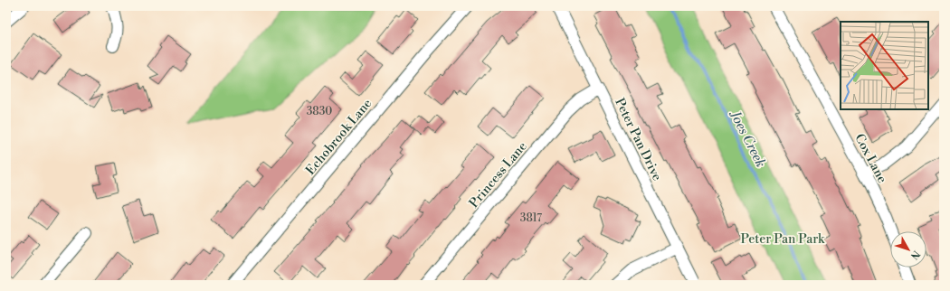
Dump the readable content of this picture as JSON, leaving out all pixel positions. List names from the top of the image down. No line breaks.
{"streets":{"street":["Echobrook Lane","Peter Pan Drive","Cox Lane","Princess Lane"]},"crossings":[["Peter Pan Drive","Princess Lane"]],"water":["Joes Creek"],"parks":["Peter Pan Park"],"house_numbers":["3830","3817"],"north":"bottom right"}
